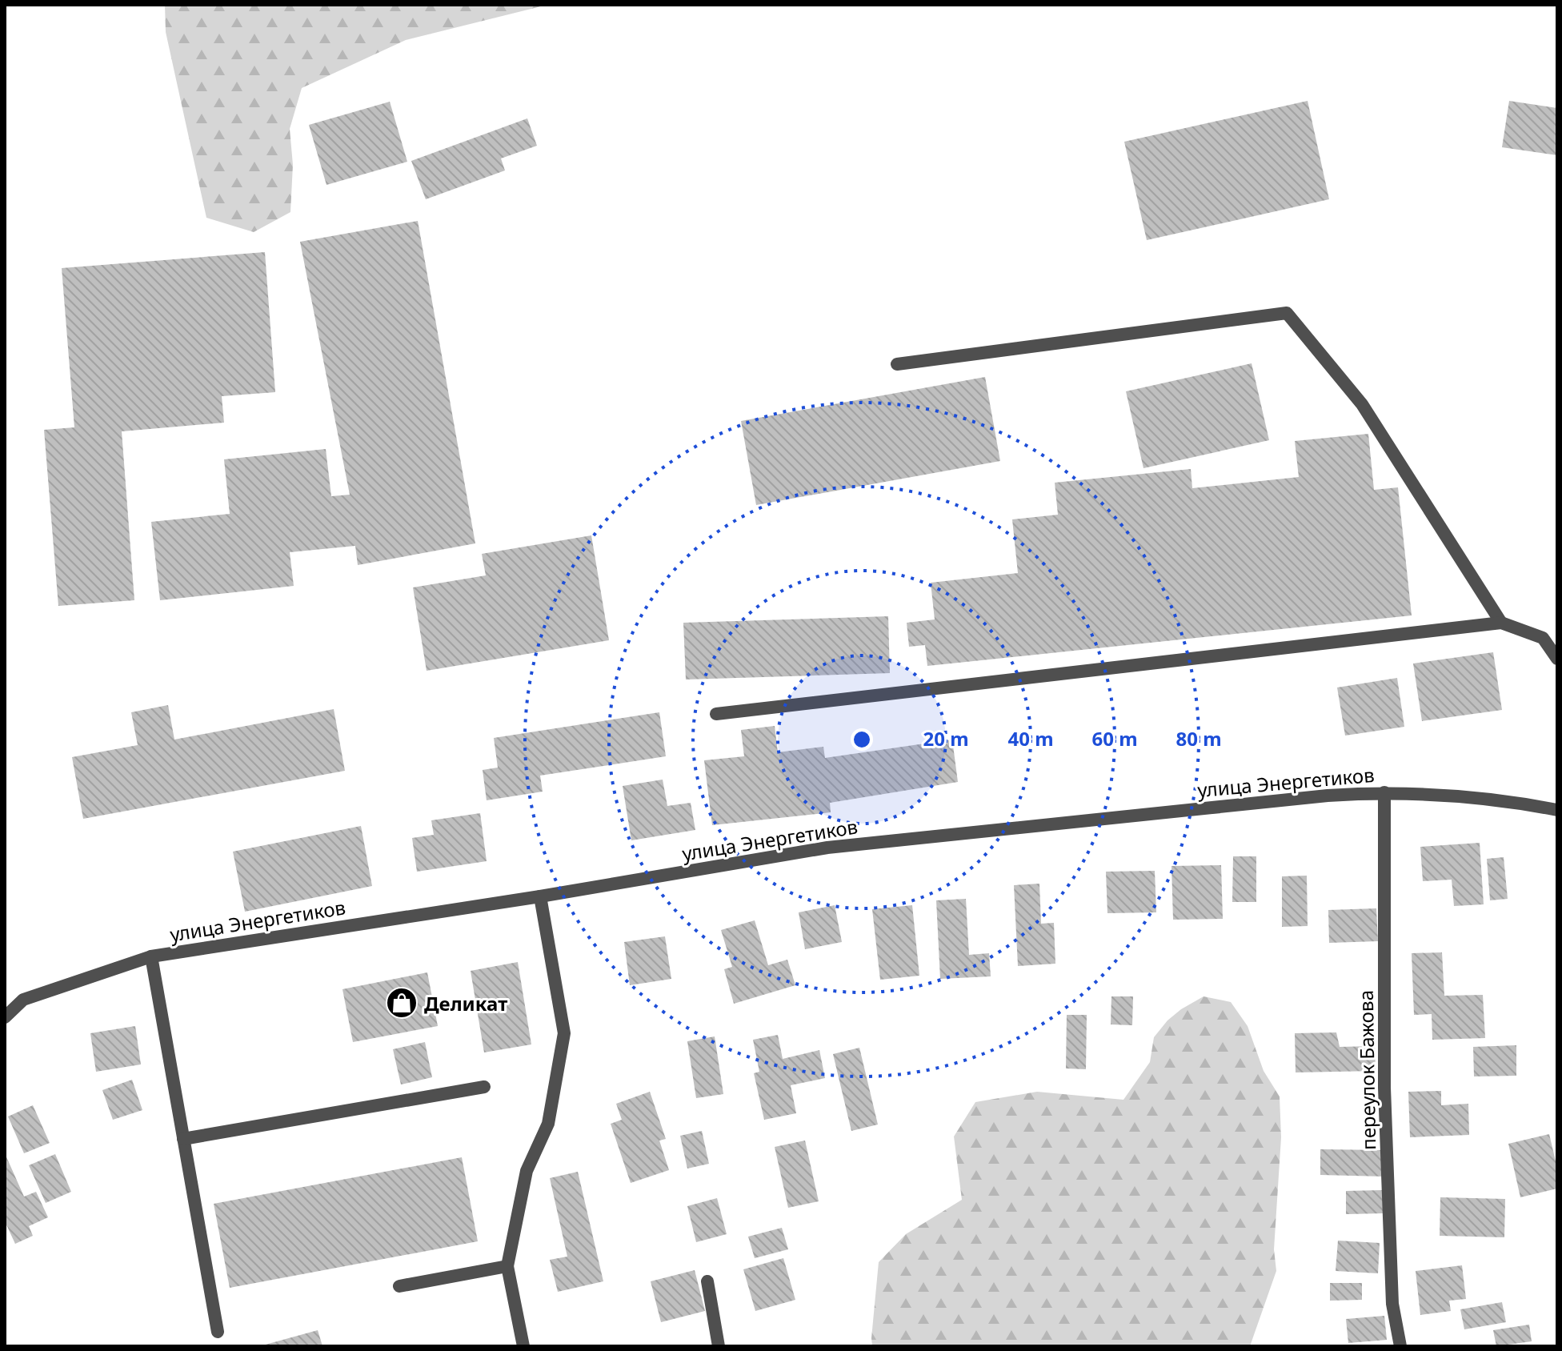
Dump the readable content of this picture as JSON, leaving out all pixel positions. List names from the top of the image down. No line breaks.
{"streets":{"street":["улица Энергетиков","переулок Бажова"]},"crossings":[["улица Энергетиков","переулок Бажова"]],"places":{"shop":["Деликат"]},"rings":["20 m","40 m","60 m","80 m"]}
